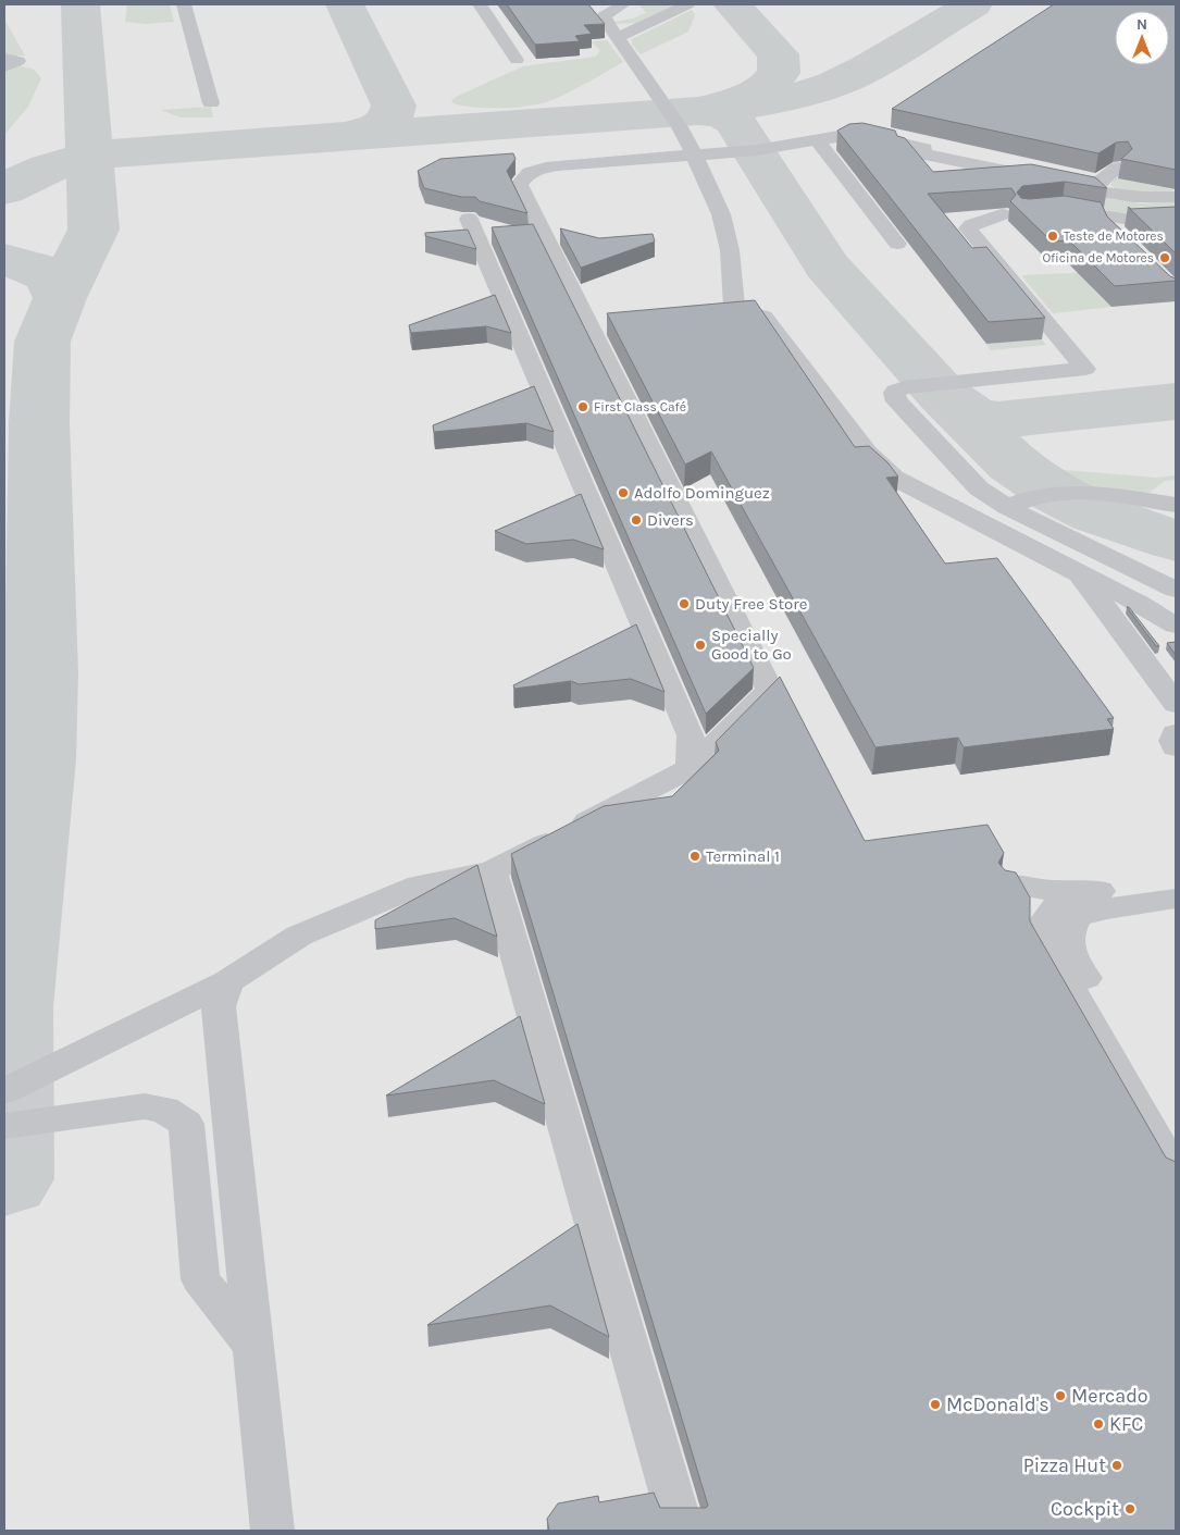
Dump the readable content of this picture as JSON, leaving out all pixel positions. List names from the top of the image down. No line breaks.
{"places":["Teste de Motores","Oficina de Motores","First Class Café","Adolfo Dominguez","Divers","Duty Free Store","Specially Good to Go","Terminal 1","Mercado","McDonald's","KFC","Pizza Hut","Cockpit"],"north":"top"}
